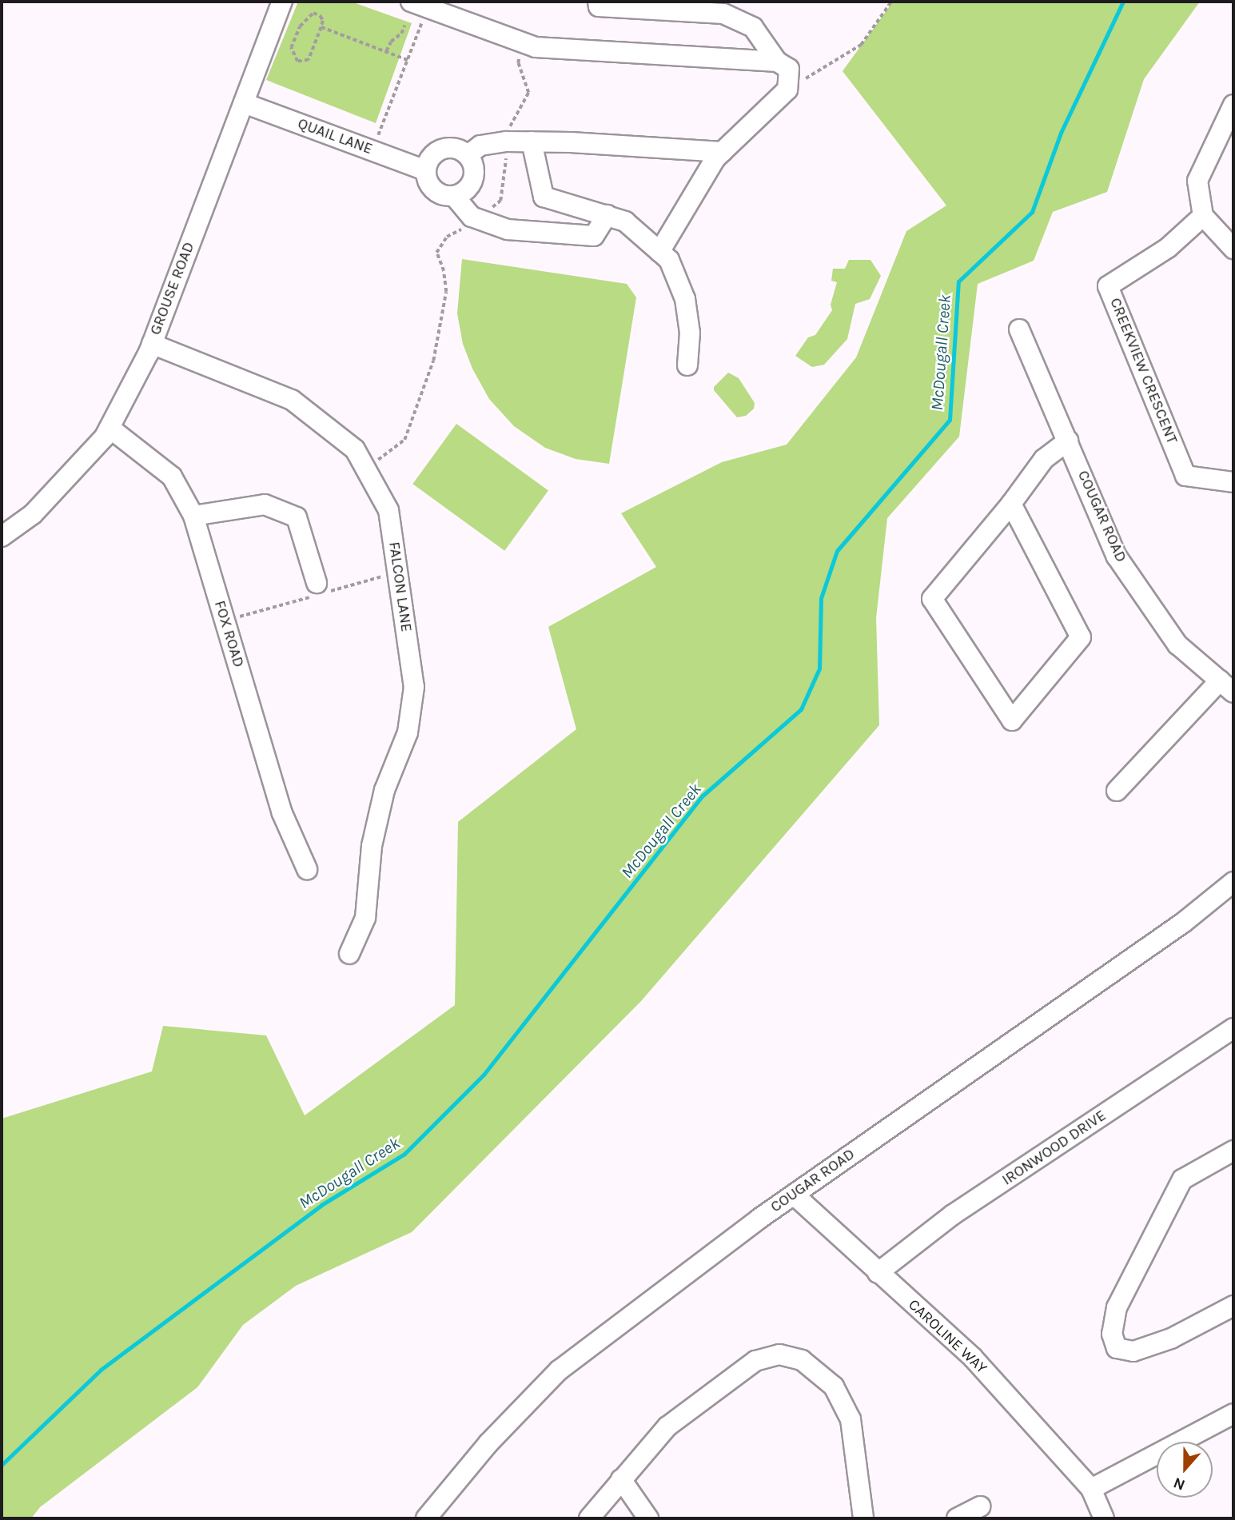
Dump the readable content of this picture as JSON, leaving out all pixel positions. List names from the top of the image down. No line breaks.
{"streets":{"street":["QUAIL LANE","GROUSE ROAD","CREEKVIEW CRESCENT","COUGAR ROAD","FALCON LANE","FOX ROAD","IRONWOOD DRIVE","CAROLINE WAY"]},"crossings":[["QUAIL LANE","GROUSE ROAD"],["GROUSE ROAD","FALCON LANE"],["GROUSE ROAD","FOX ROAD"],["COUGAR ROAD","CAROLINE WAY"],["IRONWOOD DRIVE","CAROLINE WAY"]],"water":["McDougall Creek"],"north":"bottom"}
